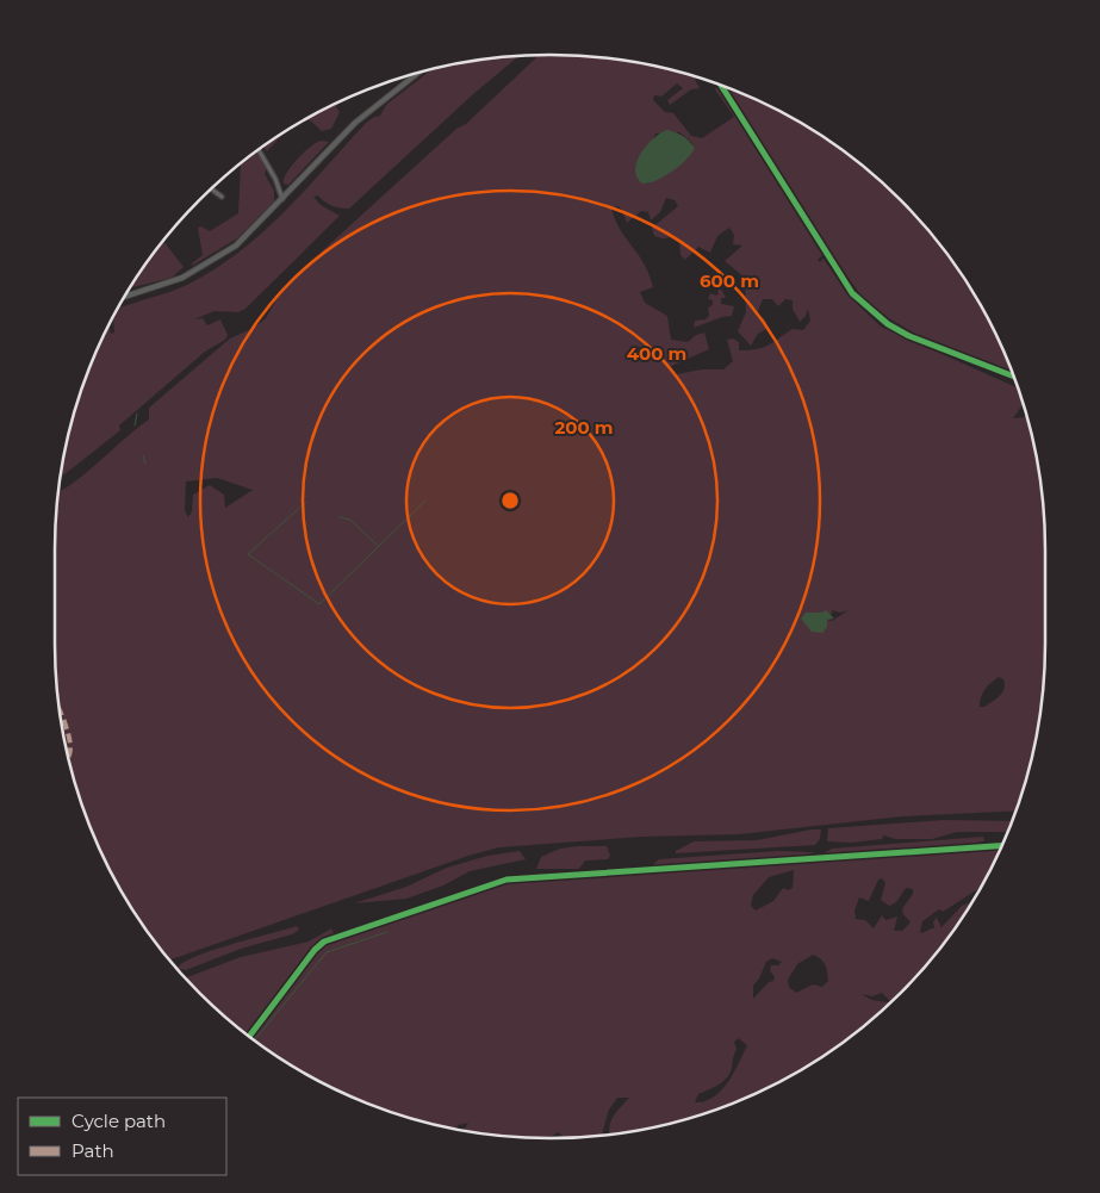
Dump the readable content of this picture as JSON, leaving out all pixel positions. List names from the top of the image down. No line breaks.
{"legend":["Cycle path","Path"],"rings":["600 m","400 m","200 m"]}
